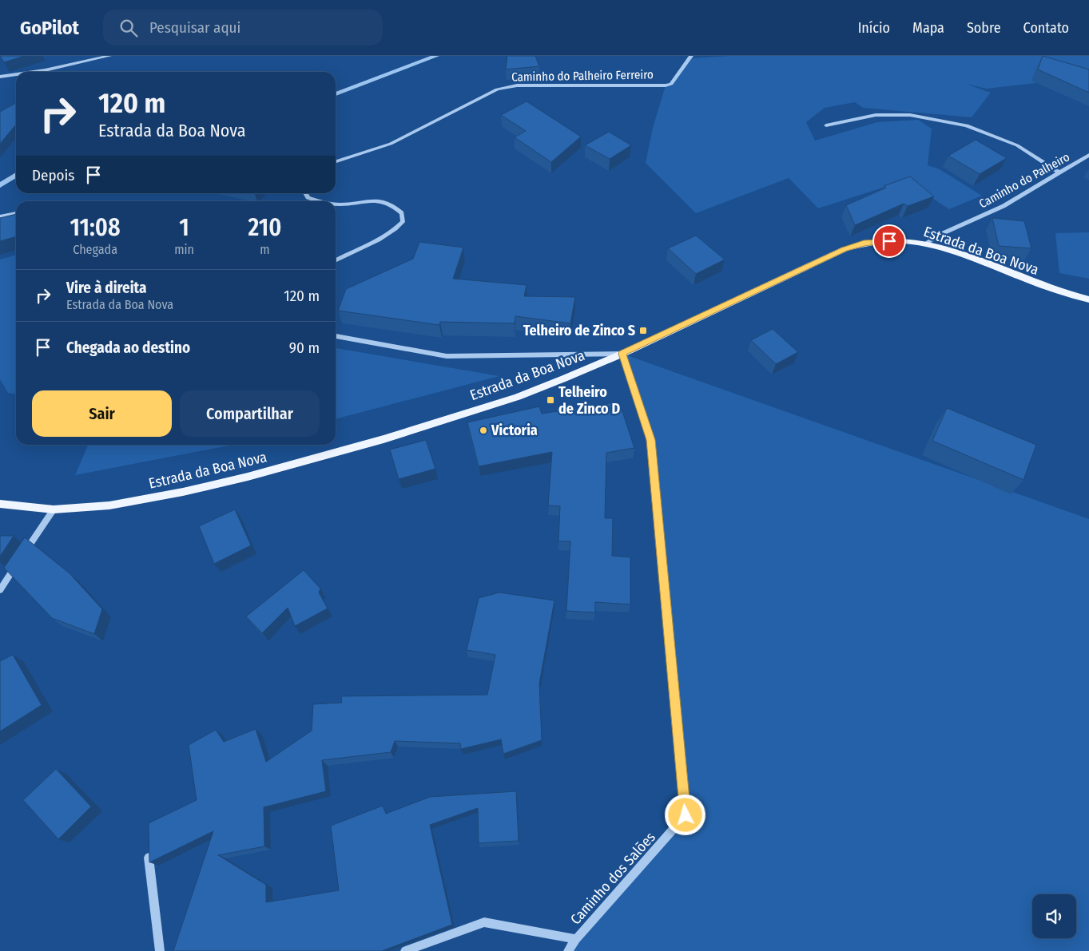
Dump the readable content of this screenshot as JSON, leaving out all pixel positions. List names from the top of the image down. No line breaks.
{"streets":{"main road":["Estrada da Boa Nova"],"street":["Caminho do Palheiro Ferreiro","Caminho do Palheiro","Caminho dos Salões"]},"crossings":[["Caminho do Palheiro","Estrada da Boa Nova"],["Estrada da Boa Nova","Caminho dos Salões"]],"places":{"transit":["Telheiro de Zinco S","Telheiro de Zinco D"],"other":["Victoria"]},"page":{"header":"GoPilot","search":"Pesquisar aqui","nav":["Início","Mapa","Sobre","Contato"],"turn":["120 m","Estrada da Boa Nova"],"then":"Depois","eta":["11:08","Chegada","1","min","210","m"],"list":[{"name":"Vire à direita","note":"Estrada da Boa Nova","value":"120 m"},{"name":"Chegada ao destino","value":"90 m"}],"buttons":["Sair","Compartilhar"]}}
